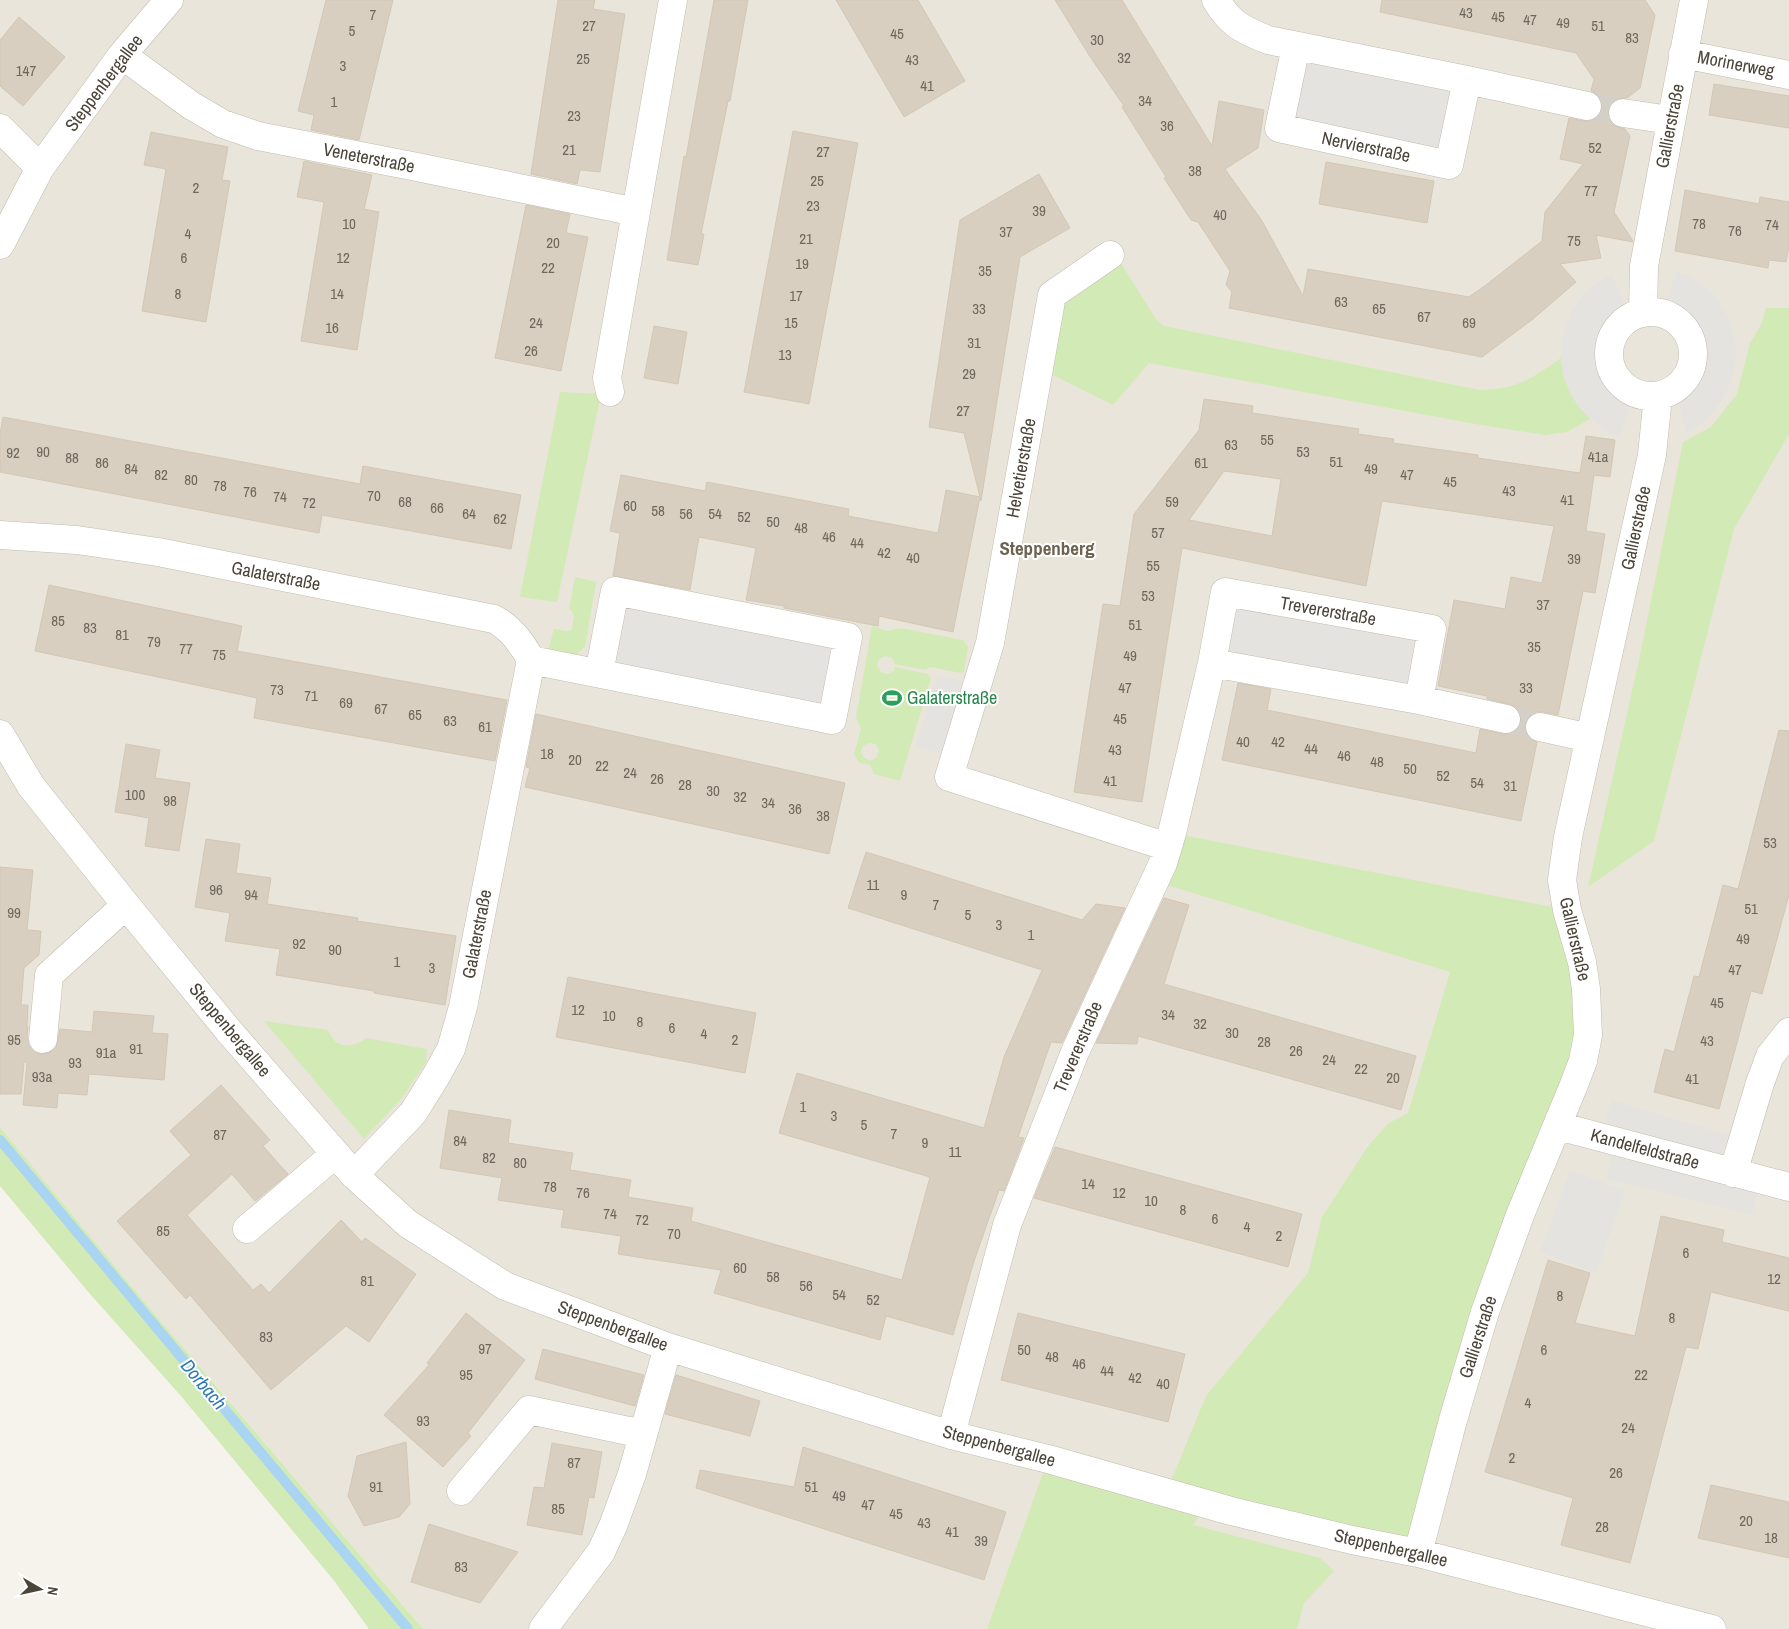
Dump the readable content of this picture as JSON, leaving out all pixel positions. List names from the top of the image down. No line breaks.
{"streets":{"street":["Morinerweg","Steppenbergallee","Gallierstraße","Nervierstraße","Veneterstraße","Helvetierstraße","Galaterstraße","Trevererstraße","Kandelfeldstraße"]},"crossings":[["Morinerweg","Gallierstraße"],["Steppenbergallee","Gallierstraße"],["Steppenbergallee","Veneterstraße"],["Steppenbergallee","Galaterstraße"],["Steppenbergallee","Trevererstraße"],["Gallierstraße","Kandelfeldstraße"],["Helvetierstraße","Trevererstraße"]],"districts":["Steppenberg"],"water":["Dorbach"],"places":{"sports":["Galaterstraße"]},"house_numbers":["43","7","45","47","49","27","51","5","45","83","30","32","25","43","3","147","41","34","1","23","36","52","21","27","38","25","2","77","23","39","40","10","78","74","76","37","4","21","75","20","6","12","19","22","35","8","14","17","63","33","65","67","24","15","69","16","31","26","13","29","27","55","63","90","53","92","41a","88","51","86","61","84","49","82","47","80","45","78","43","76","70","74","41","68","59","72","60","66","58","64","56","54","52","62","50","48","57","46","44","42","40","39","55","53","37","85","51","83","81","79","35","77","75","49","47","33","73","71","69","67","65","45","63","61","40","42","44","43","18","46","20","48","22","50","24","52","26","41","54","28","31","30","100","32","98","34","36","38","53","11","96","94","9","7","51","99","5","3","1","49","92","90","1","3","47","45","12","34","10","8","32","6","30","4","95","2","43","28","91","26","91a","24","93","22","93a","20","41","1","3","5","7","87","84","9","11","82","80","14","78","76","12","10","8","74","6","72","4","85","70","2","6","60","58","12","81","56","54","8","52","8","83","97","50","6","48","46","44","95","22","42","40","4","93","24","2","87","26","91","51","49","47","85","45","20","43","28","41","18","39","83"],"north":"right"}
